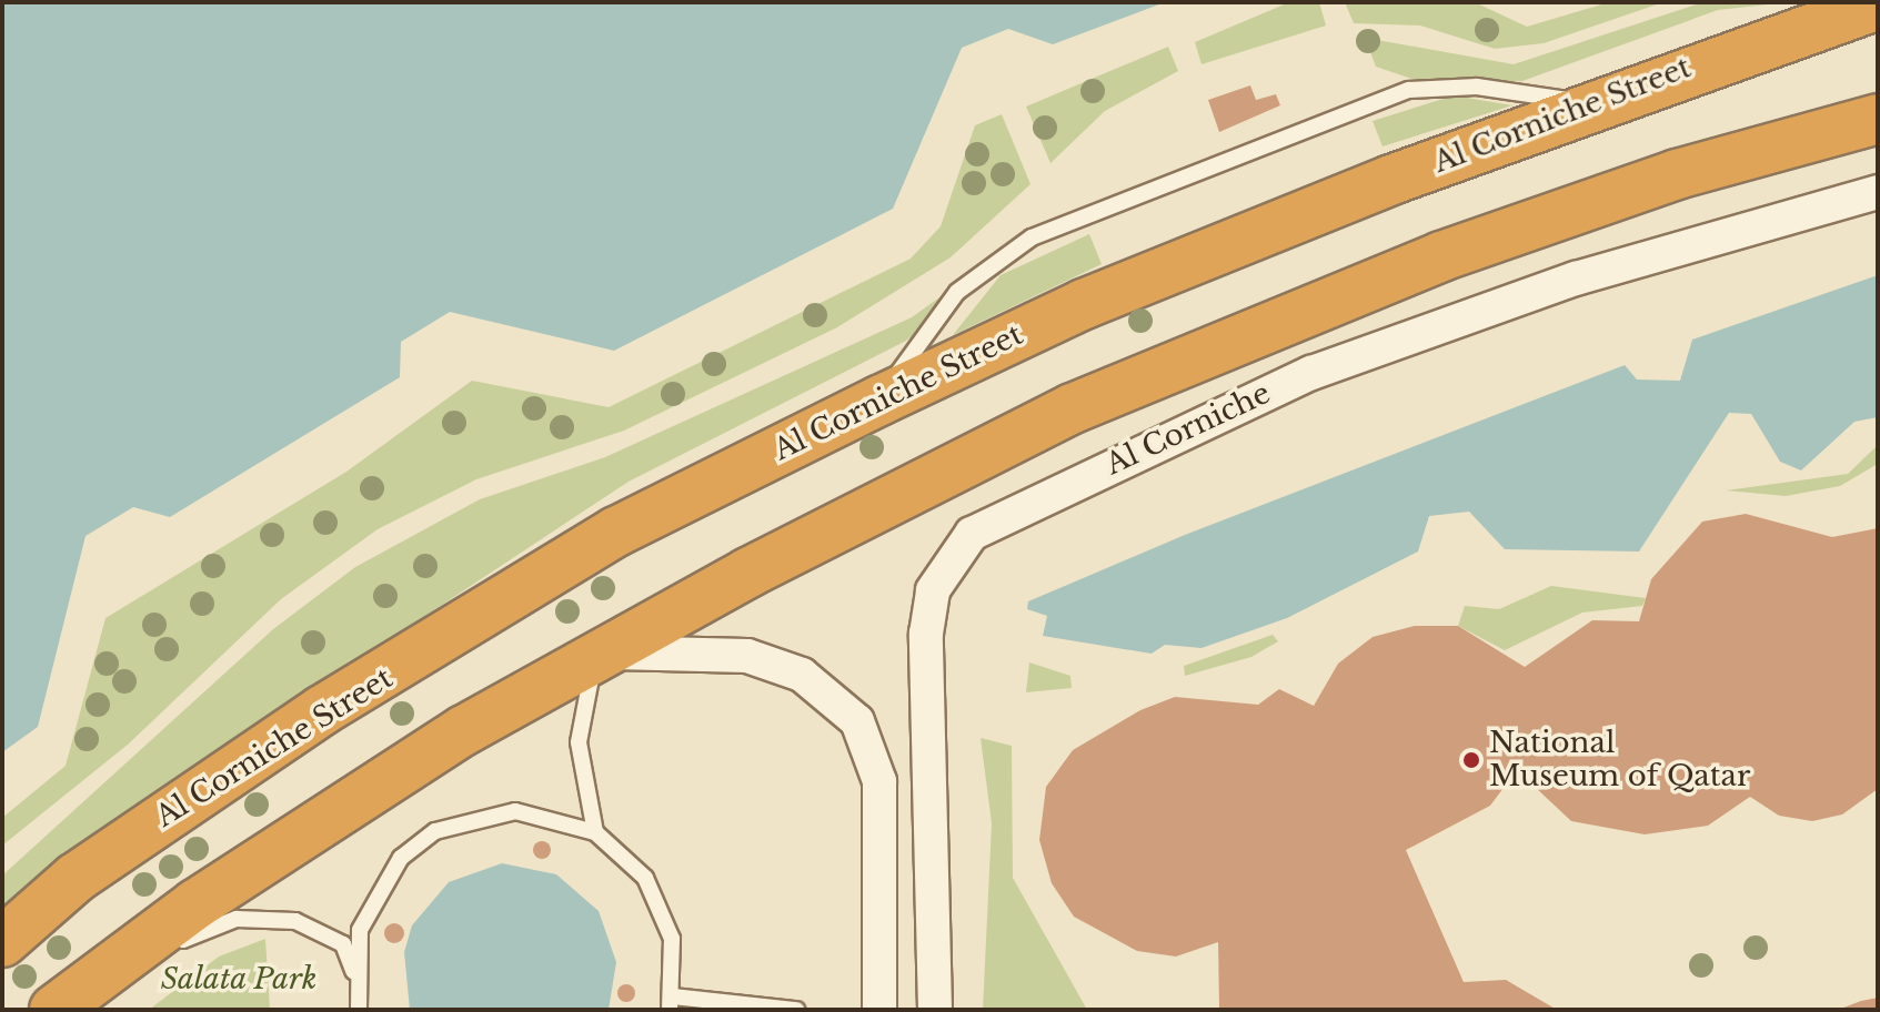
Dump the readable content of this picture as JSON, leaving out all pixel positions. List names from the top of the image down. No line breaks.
{"streets":{"highway":["Al Corniche Street"],"street":["Al Corniche"]},"parks":["Salata Park"],"places":["National Museum of Qatar"]}
